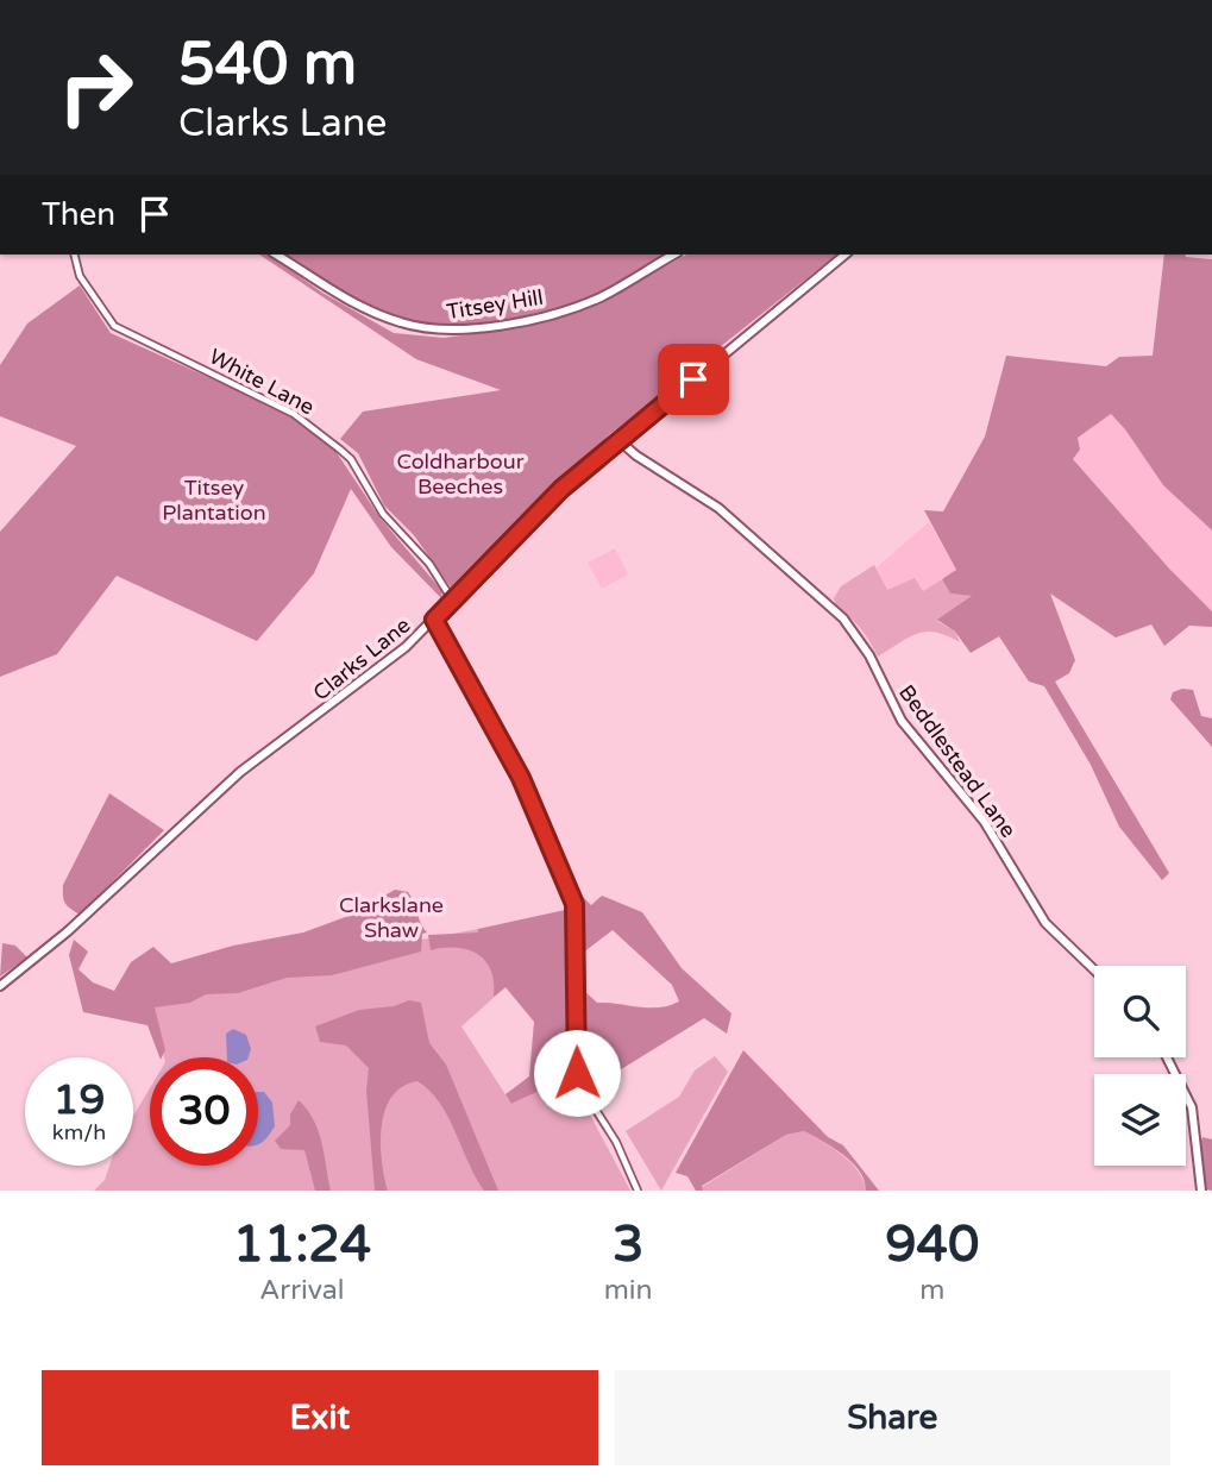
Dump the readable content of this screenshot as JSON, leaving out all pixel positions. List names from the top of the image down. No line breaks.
{"streets":{"main road":["Titsey Hill","Clarks Lane","Beddlestead Lane"],"street":["White Lane"]},"crossings":[["White Lane","Clarks Lane"],["Clarks Lane","Beddlestead Lane"]],"parks":["Coldharbour Beeches","Titsey Plantation","Clarkslane Shaw"],"page":{"turn":["540 m","Clarks Lane"],"then":"Then","speed":"19 km/h","limit":"30","eta":["11:24","Arrival","3","min","940","m"],"buttons":["Exit","Share"]}}
